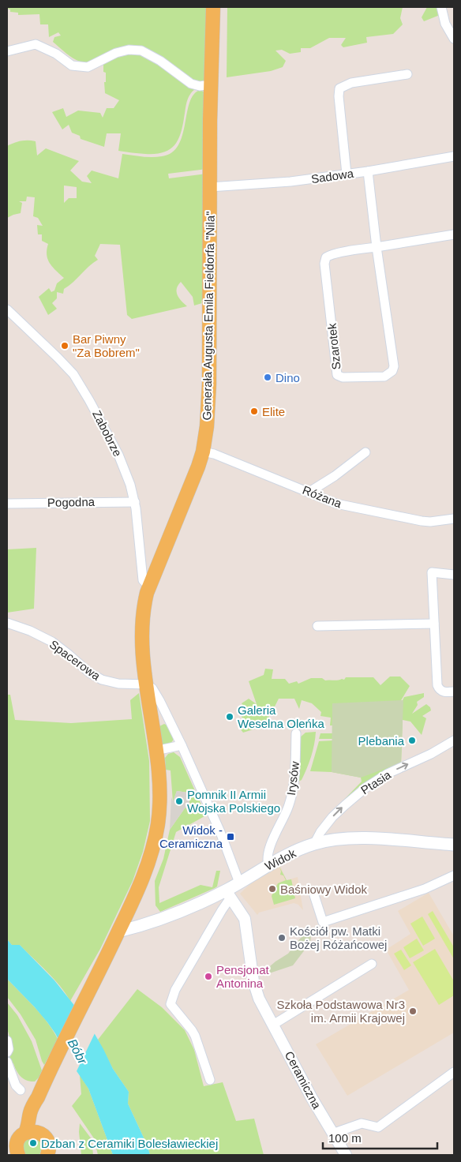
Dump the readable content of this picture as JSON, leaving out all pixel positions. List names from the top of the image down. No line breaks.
{"streets":{"main road":["Generała Augusta Emila Fieldorfa \"Nila\"","Widok"],"street":["Sadowa","Szarotek","Zabobrze","Różana","Pogodna","Spacerowa","Irysów","Ptasia","Ceramiczna"]},"crossings":[["Sadowa","Generała Augusta Emila Fieldorfa \"Nila\""],["Sadowa","Szarotek"],["Generała Augusta Emila Fieldorfa \"Nila\"","Zabobrze"],["Generała Augusta Emila Fieldorfa \"Nila\"","Różana"],["Generała Augusta Emila Fieldorfa \"Nila\"","Spacerowa"],["Generała Augusta Emila Fieldorfa \"Nila\"","Widok"],["Zabobrze","Pogodna"],["Irysów","Widok"],["Ptasia","Widok"],["Widok","Ceramiczna"]],"one_way":["Ptasia"],"water":["Bóbr"],"places":{"other":["Bar Piwny \"Za Bobrem\"","Dino","Elite","Galeria Weselna Oleńka","Plebania","Pomnik II Armii Wojska Polskiego","Baśniowy Widok","Kościół pw. Matki Bożej Różańcowej","Pensjonat Antonina","Szkoła Podstawowa Nr3 im. Armii Krajowej","Dzban z Ceramiki Bolesławieckiej"],"transit":["Widok - Ceramiczna"]},"scale_bar":"100 m"}
